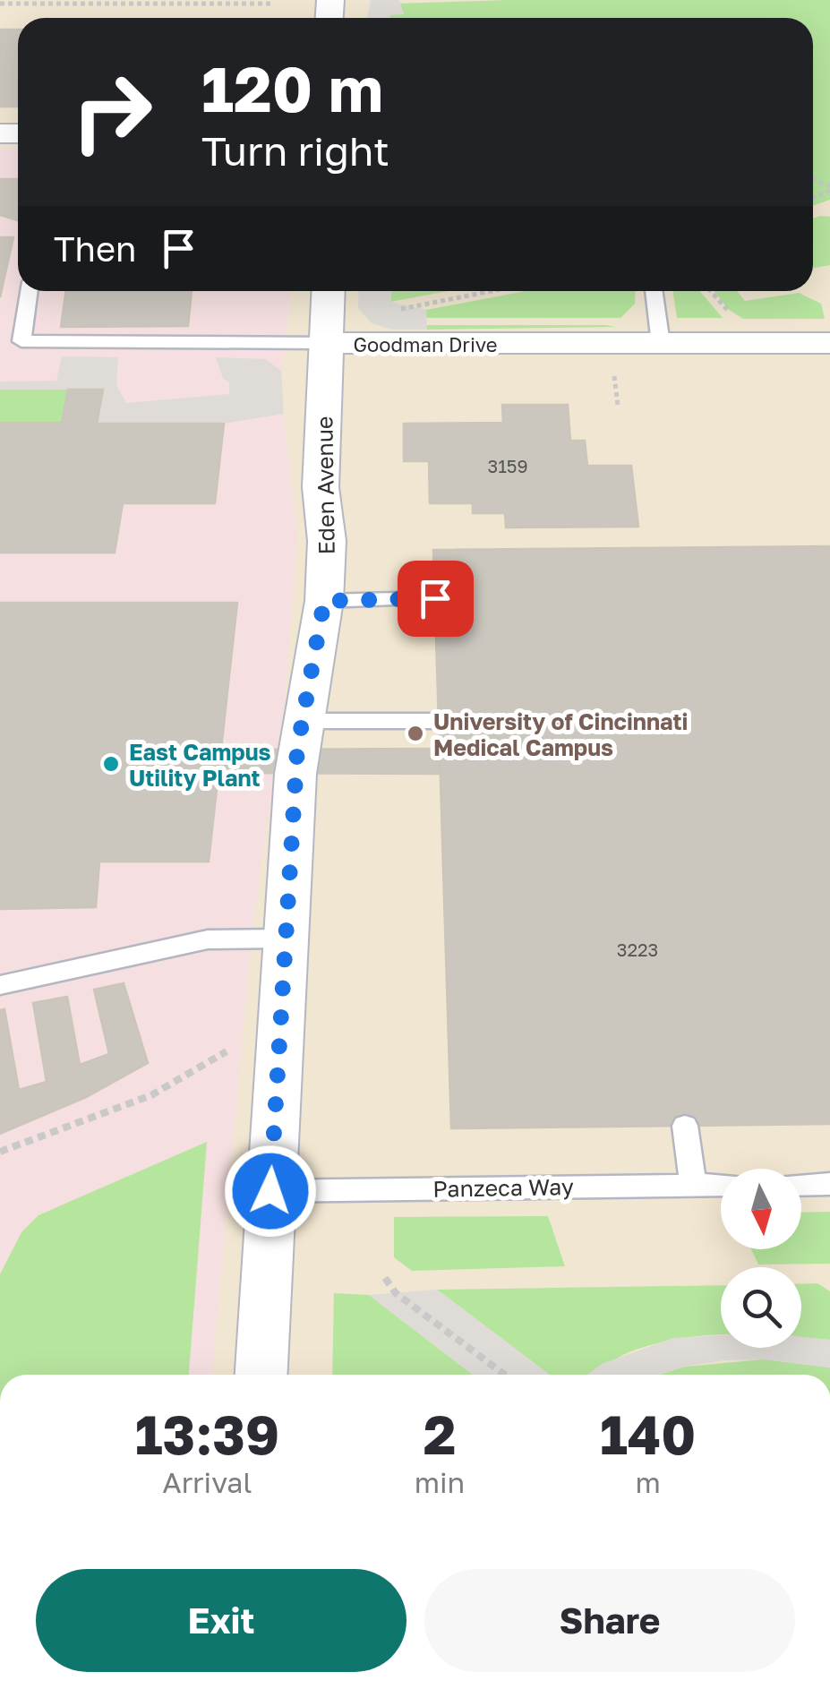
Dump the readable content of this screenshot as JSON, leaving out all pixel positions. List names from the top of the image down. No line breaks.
{"streets":{"street":["Goodman Drive","Eden Avenue"],"lane":["Panzeca Way"]},"crossings":[["Goodman Drive","Eden Avenue"],["Eden Avenue","Panzeca Way"]],"places":["University of Cincinnati Medical Campus","East Campus Utility Plant"],"house_numbers":["3159","3223"],"north":"bottom","page":{"turn":["120 m","Turn right"],"then":"Then","eta":["13:39","Arrival","2","min","140","m"],"buttons":["Exit","Share"]}}
